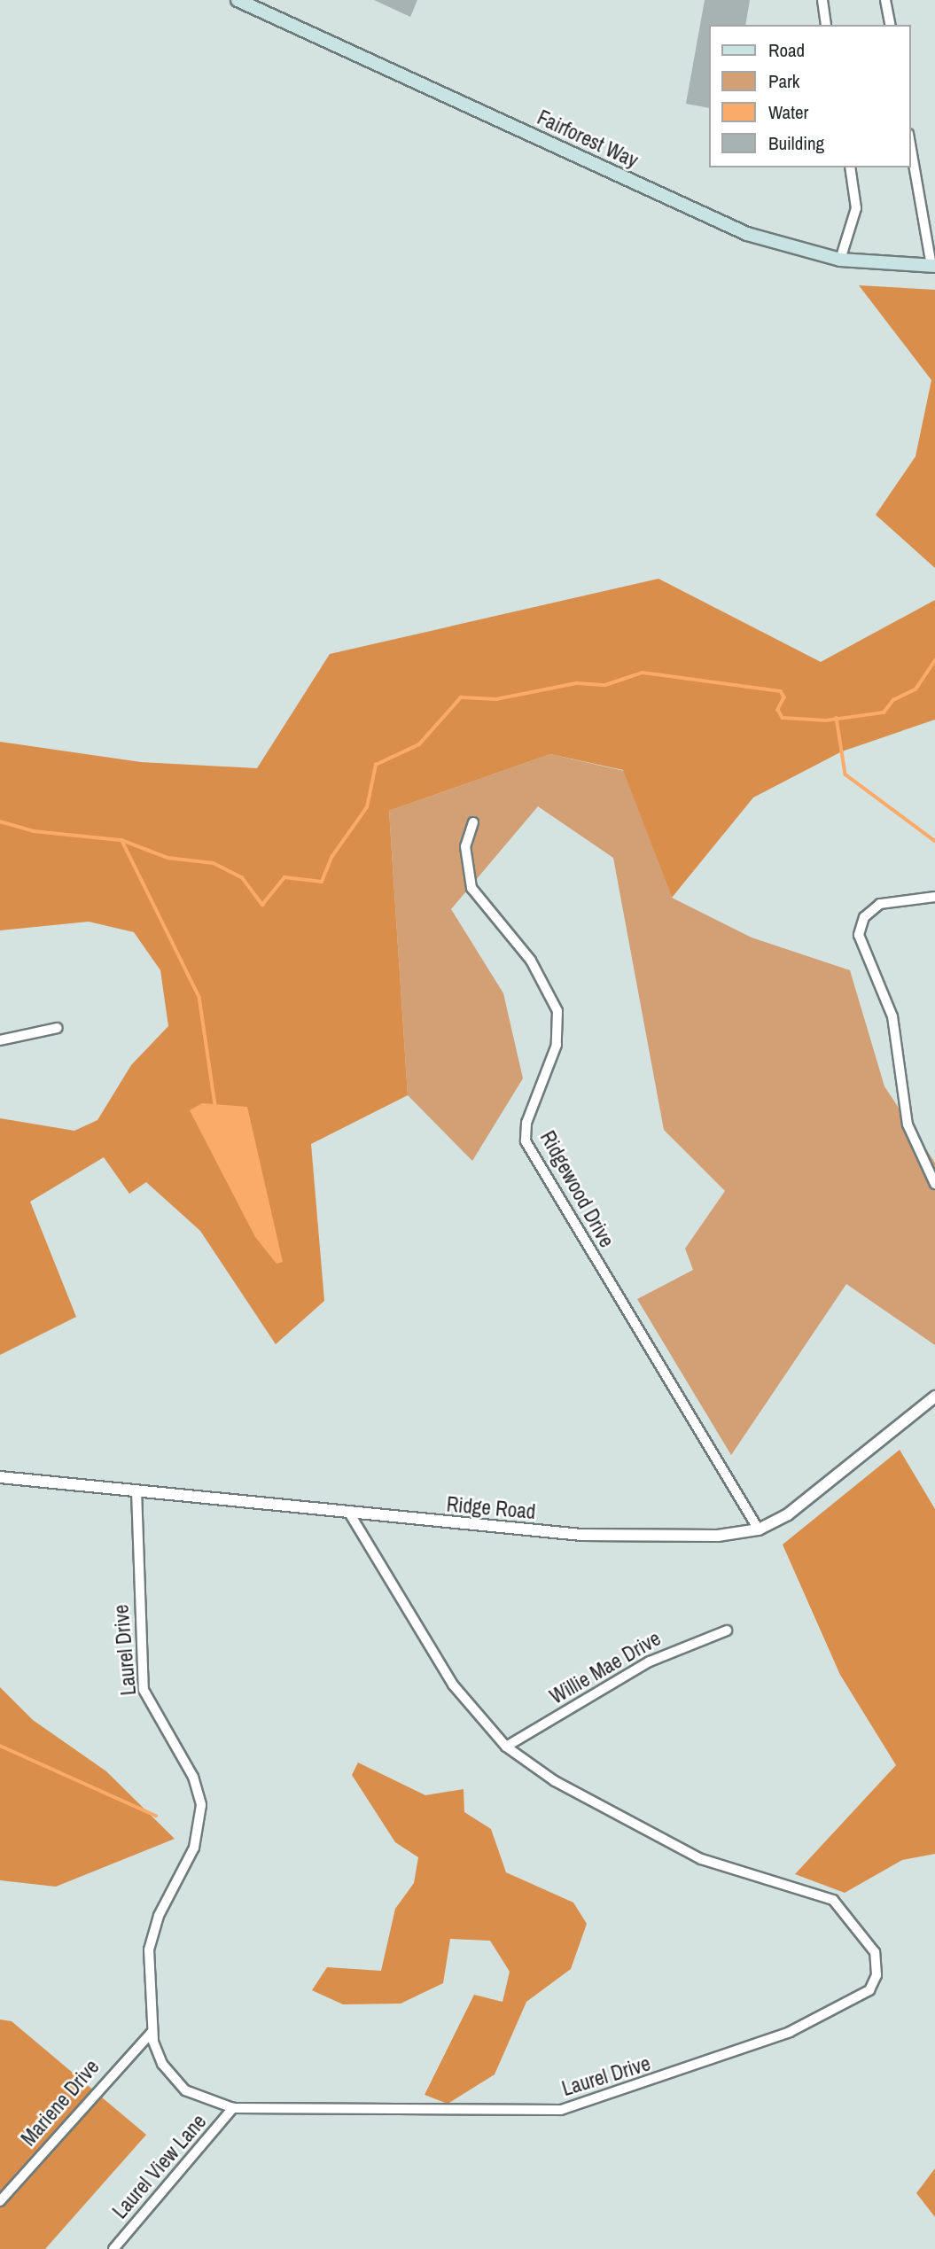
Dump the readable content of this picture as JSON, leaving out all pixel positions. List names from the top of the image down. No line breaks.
{"streets":{"main road":["Fairforest Way"],"street":["Ridgewood Drive","Ridge Road","Laurel Drive","Willie Mae Drive","Mariene Drive","Laurel View Lane"]},"crossings":[["Ridgewood Drive","Ridge Road"],["Ridge Road","Laurel Drive"],["Laurel Drive","Willie Mae Drive"],["Laurel Drive","Mariene Drive"],["Laurel Drive","Laurel View Lane"]],"legend":["Road","Park","Water","Building"]}
